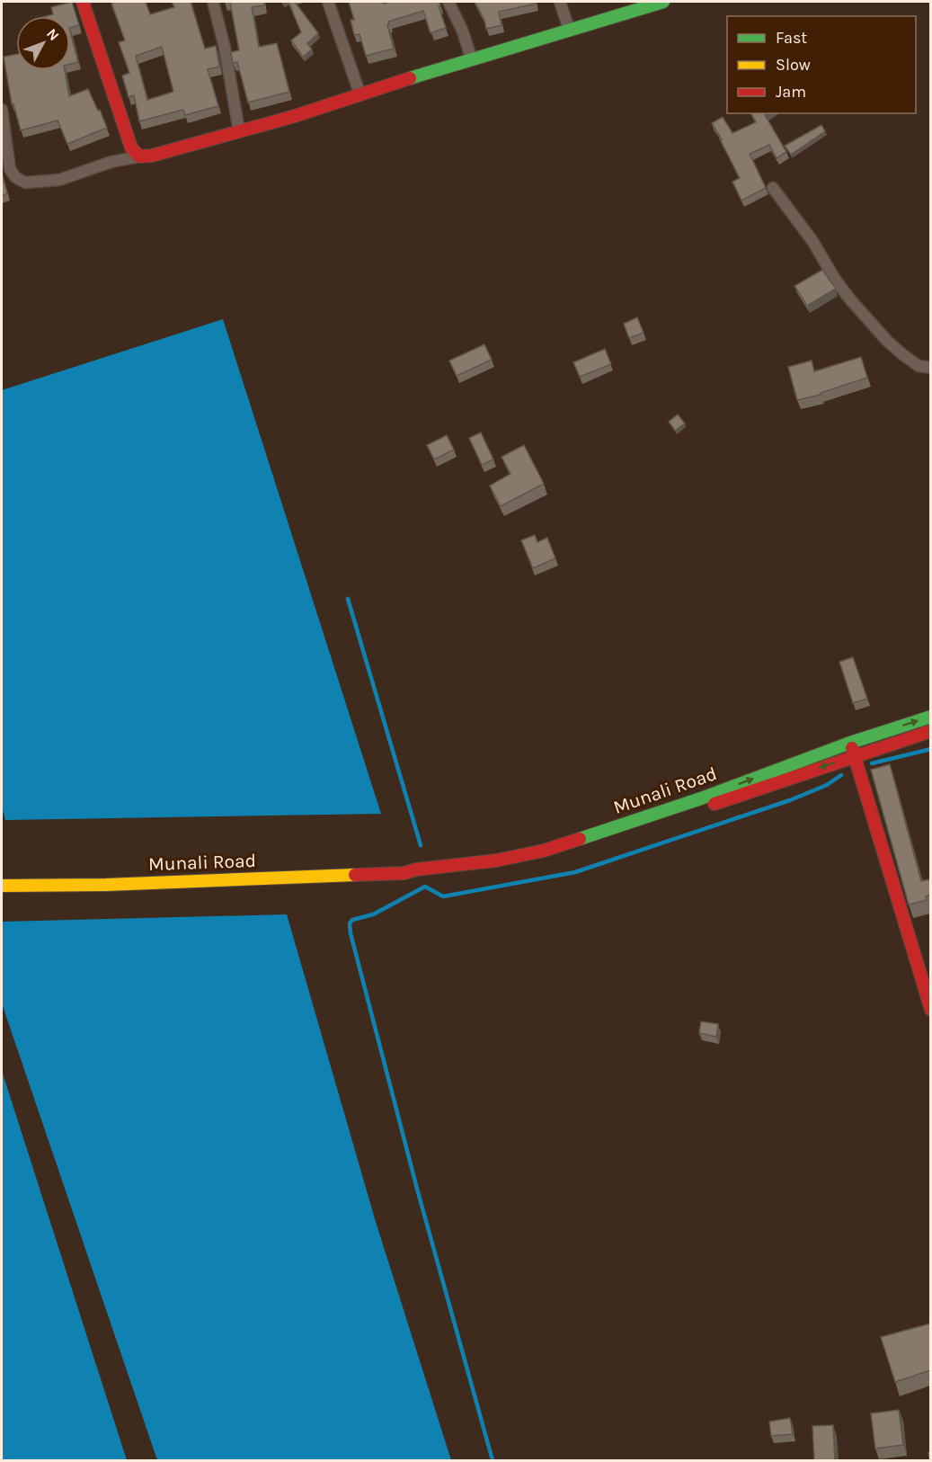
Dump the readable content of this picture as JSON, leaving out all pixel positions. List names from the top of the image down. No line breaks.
{"streets":{"main road":["Munali Road"]},"legend":["Fast","Slow","Jam"],"north":"top right"}
